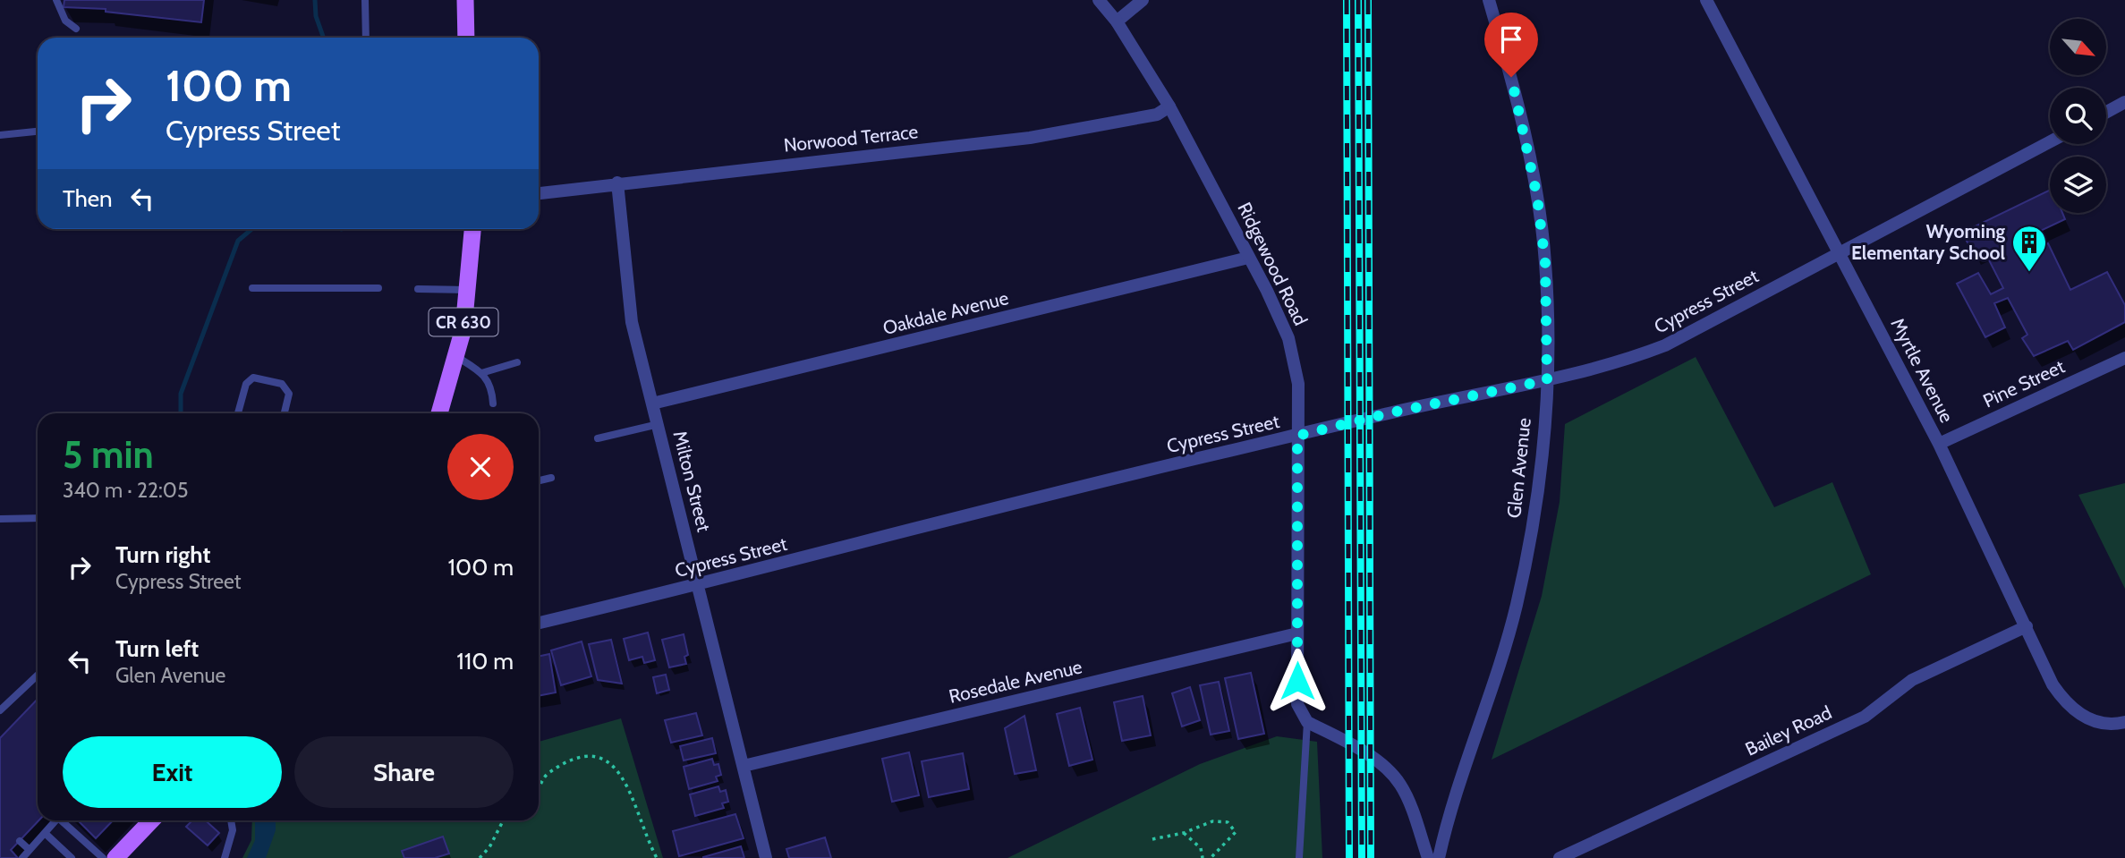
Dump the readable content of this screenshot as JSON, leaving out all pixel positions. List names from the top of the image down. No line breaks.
{"streets":{"main road":["CR 630"],"street":["Norwood Terrace","Ridgewood Road","Cypress Street","Oakdale Avenue","Myrtle Avenue","Pine Street","Glen Avenue","Milton Street","Rosedale Avenue","Bailey Road"]},"crossings":[["Norwood Terrace","Ridgewood Road"],["Norwood Terrace","Milton Street"],["Ridgewood Road","Cypress Street"],["Ridgewood Road","Oakdale Avenue"],["Ridgewood Road","Rosedale Avenue"],["Cypress Street","Myrtle Avenue"],["Cypress Street","Glen Avenue"],["Cypress Street","Milton Street"],["Oakdale Avenue","Milton Street"],["Myrtle Avenue","Pine Street"],["Myrtle Avenue","Bailey Road"],["Milton Street","Rosedale Avenue"]],"places":{"building":["Wyoming Elementary School"]},"north":"bottom right","page":{"turn":["100 m","Cypress Street"],"then":"Then","heading":["5 min","340 m · 22:05"],"list":[{"name":"Turn right","note":"Cypress Street","value":"100 m"},{"name":"Turn left","note":"Glen Avenue","value":"110 m"}],"buttons":["Exit","Share"]}}
